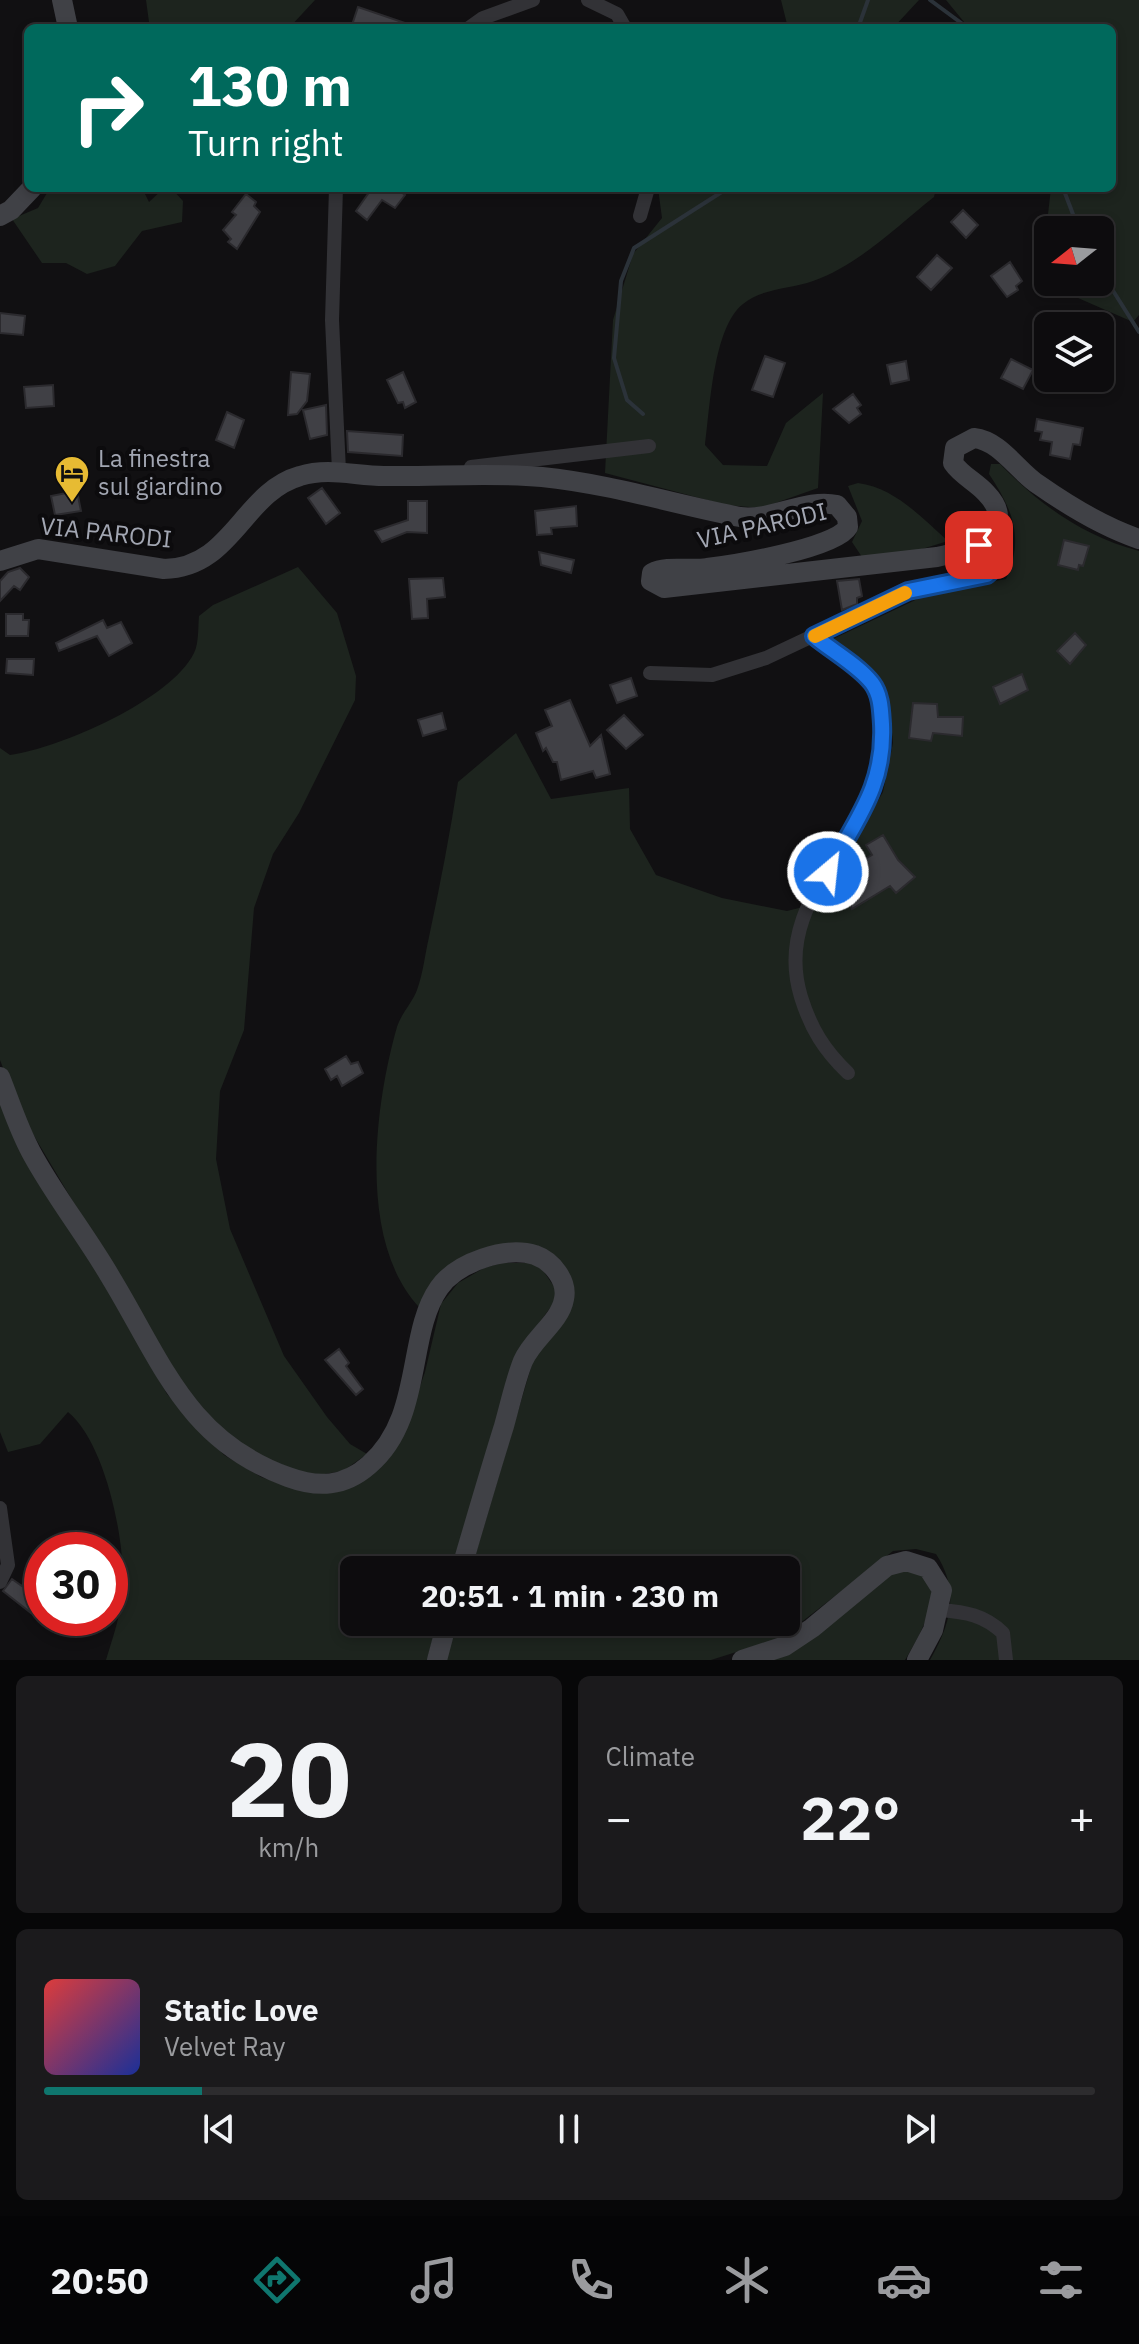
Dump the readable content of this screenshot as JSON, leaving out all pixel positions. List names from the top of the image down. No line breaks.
{"streets":{"street":["VIA PARODI"]},"places":{"hotel":["La finestra sul giardino"]},"north":"left","page":{"turn":["130 m","Turn right"],"limit":"30","trip":"20:51 · 1 min · 230 m","tile":[["20","km/h"],"Climate"],"heat":["−","22°","+"],"song":["Static Love","Velvet Ray"],"tabs":"20:50"}}
